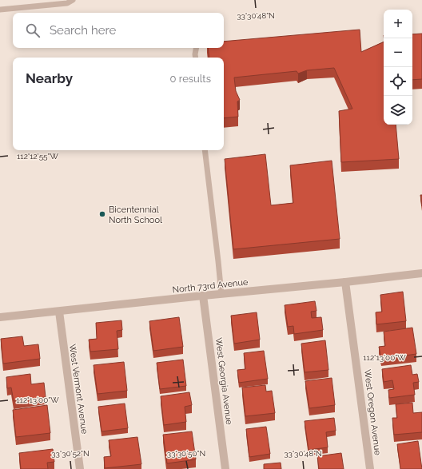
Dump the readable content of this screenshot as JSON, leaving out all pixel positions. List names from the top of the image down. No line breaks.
{"streets":{"street":["North 73rd Avenue","West Georgia Avenue","West Vermont Avenue","West Oregon Avenue"]},"crossings":[["North 73rd Avenue","West Georgia Avenue"],["North 73rd Avenue","West Vermont Avenue"],["North 73rd Avenue","West Oregon Avenue"]],"places":["Bicentennial North School"],"page":{"map_buttons":["+","−"],"search":"Search here","heading":["Nearby","0 results"]},"coordinates":["33°30'48\"N","112°12'55\"W","112°13'00\"W","33°30'52\"N","33°30'50\"N"]}
